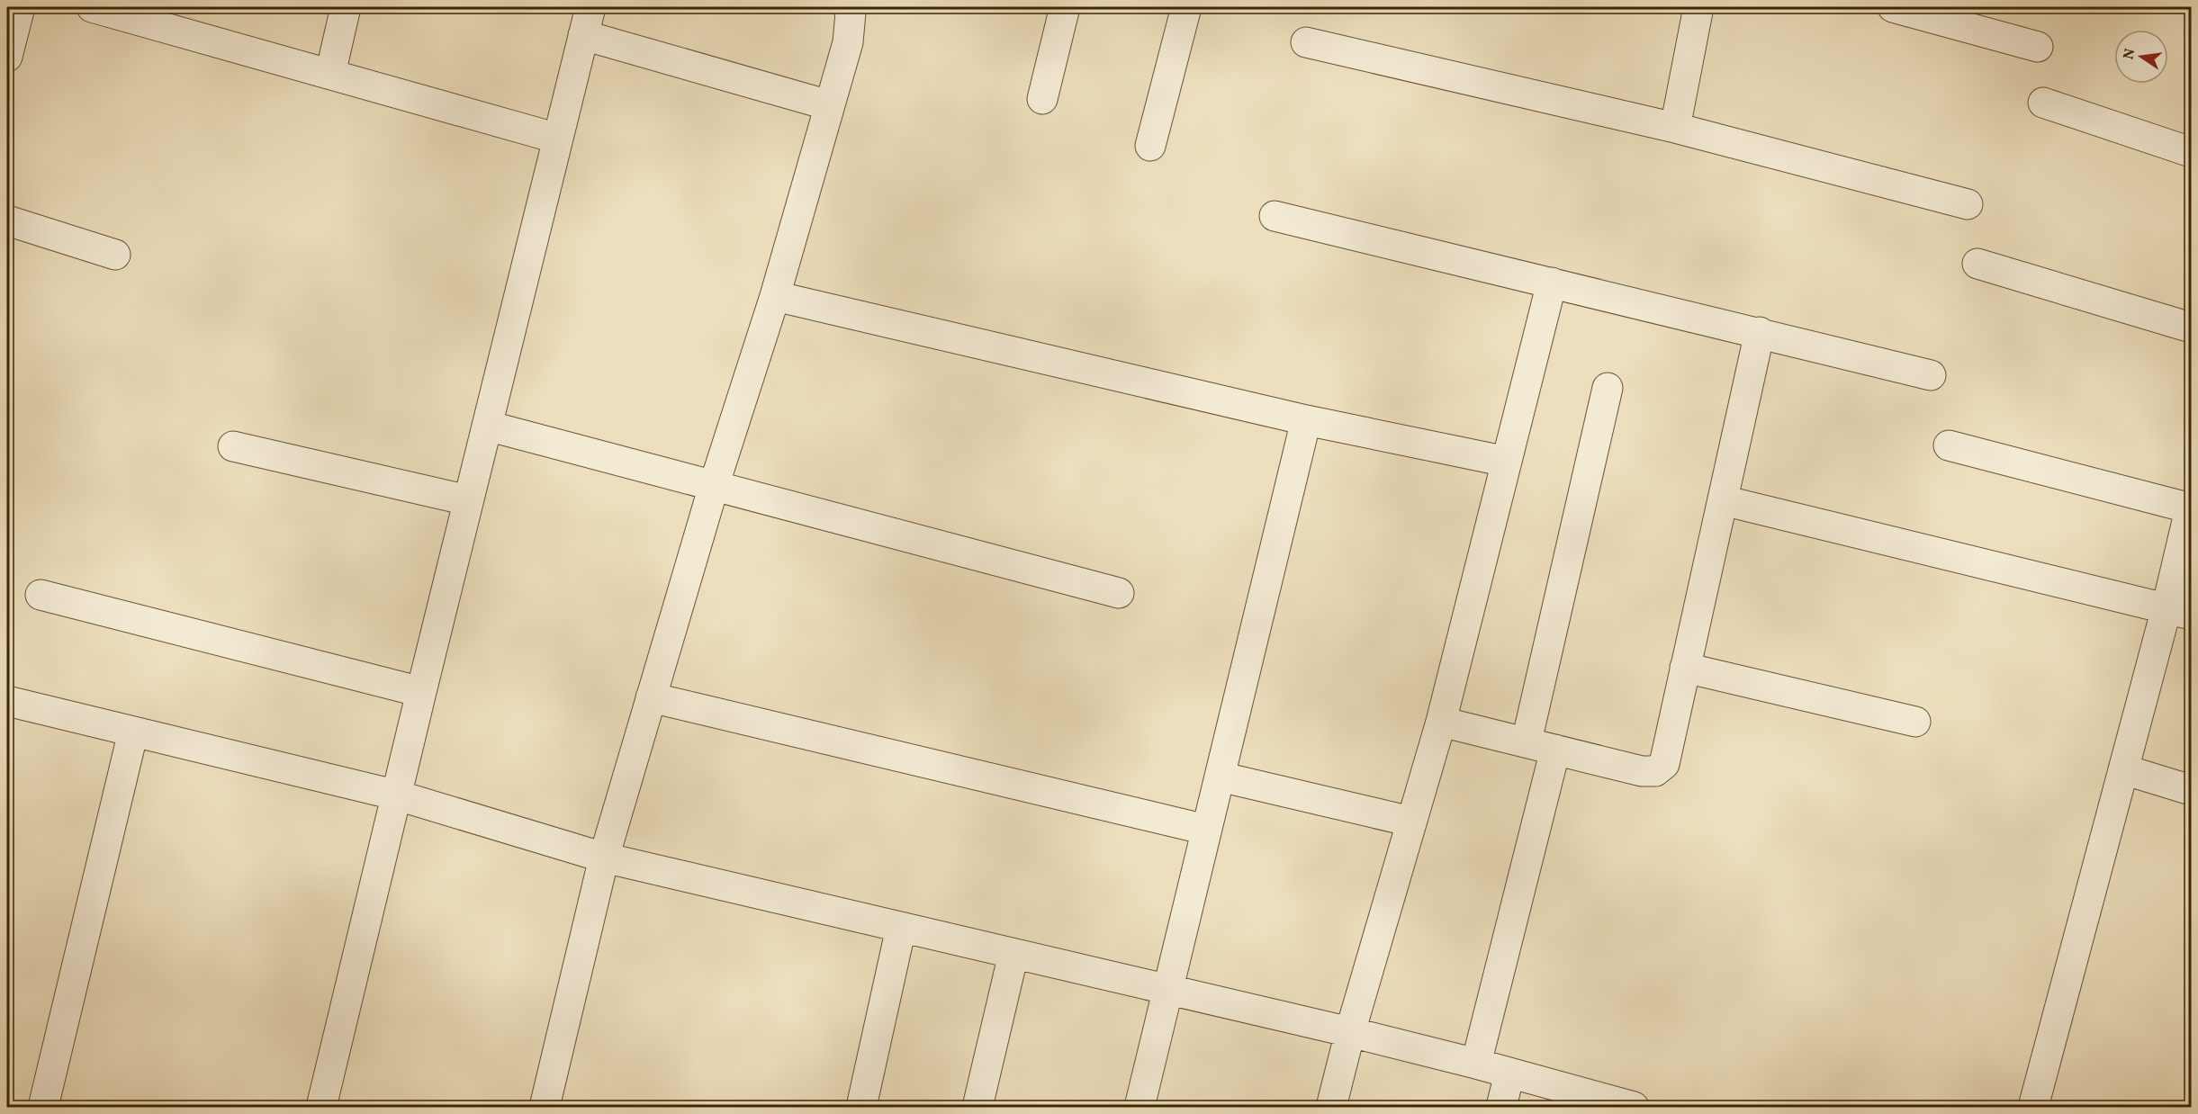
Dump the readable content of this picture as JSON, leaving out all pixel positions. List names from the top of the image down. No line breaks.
{"north":"left"}
